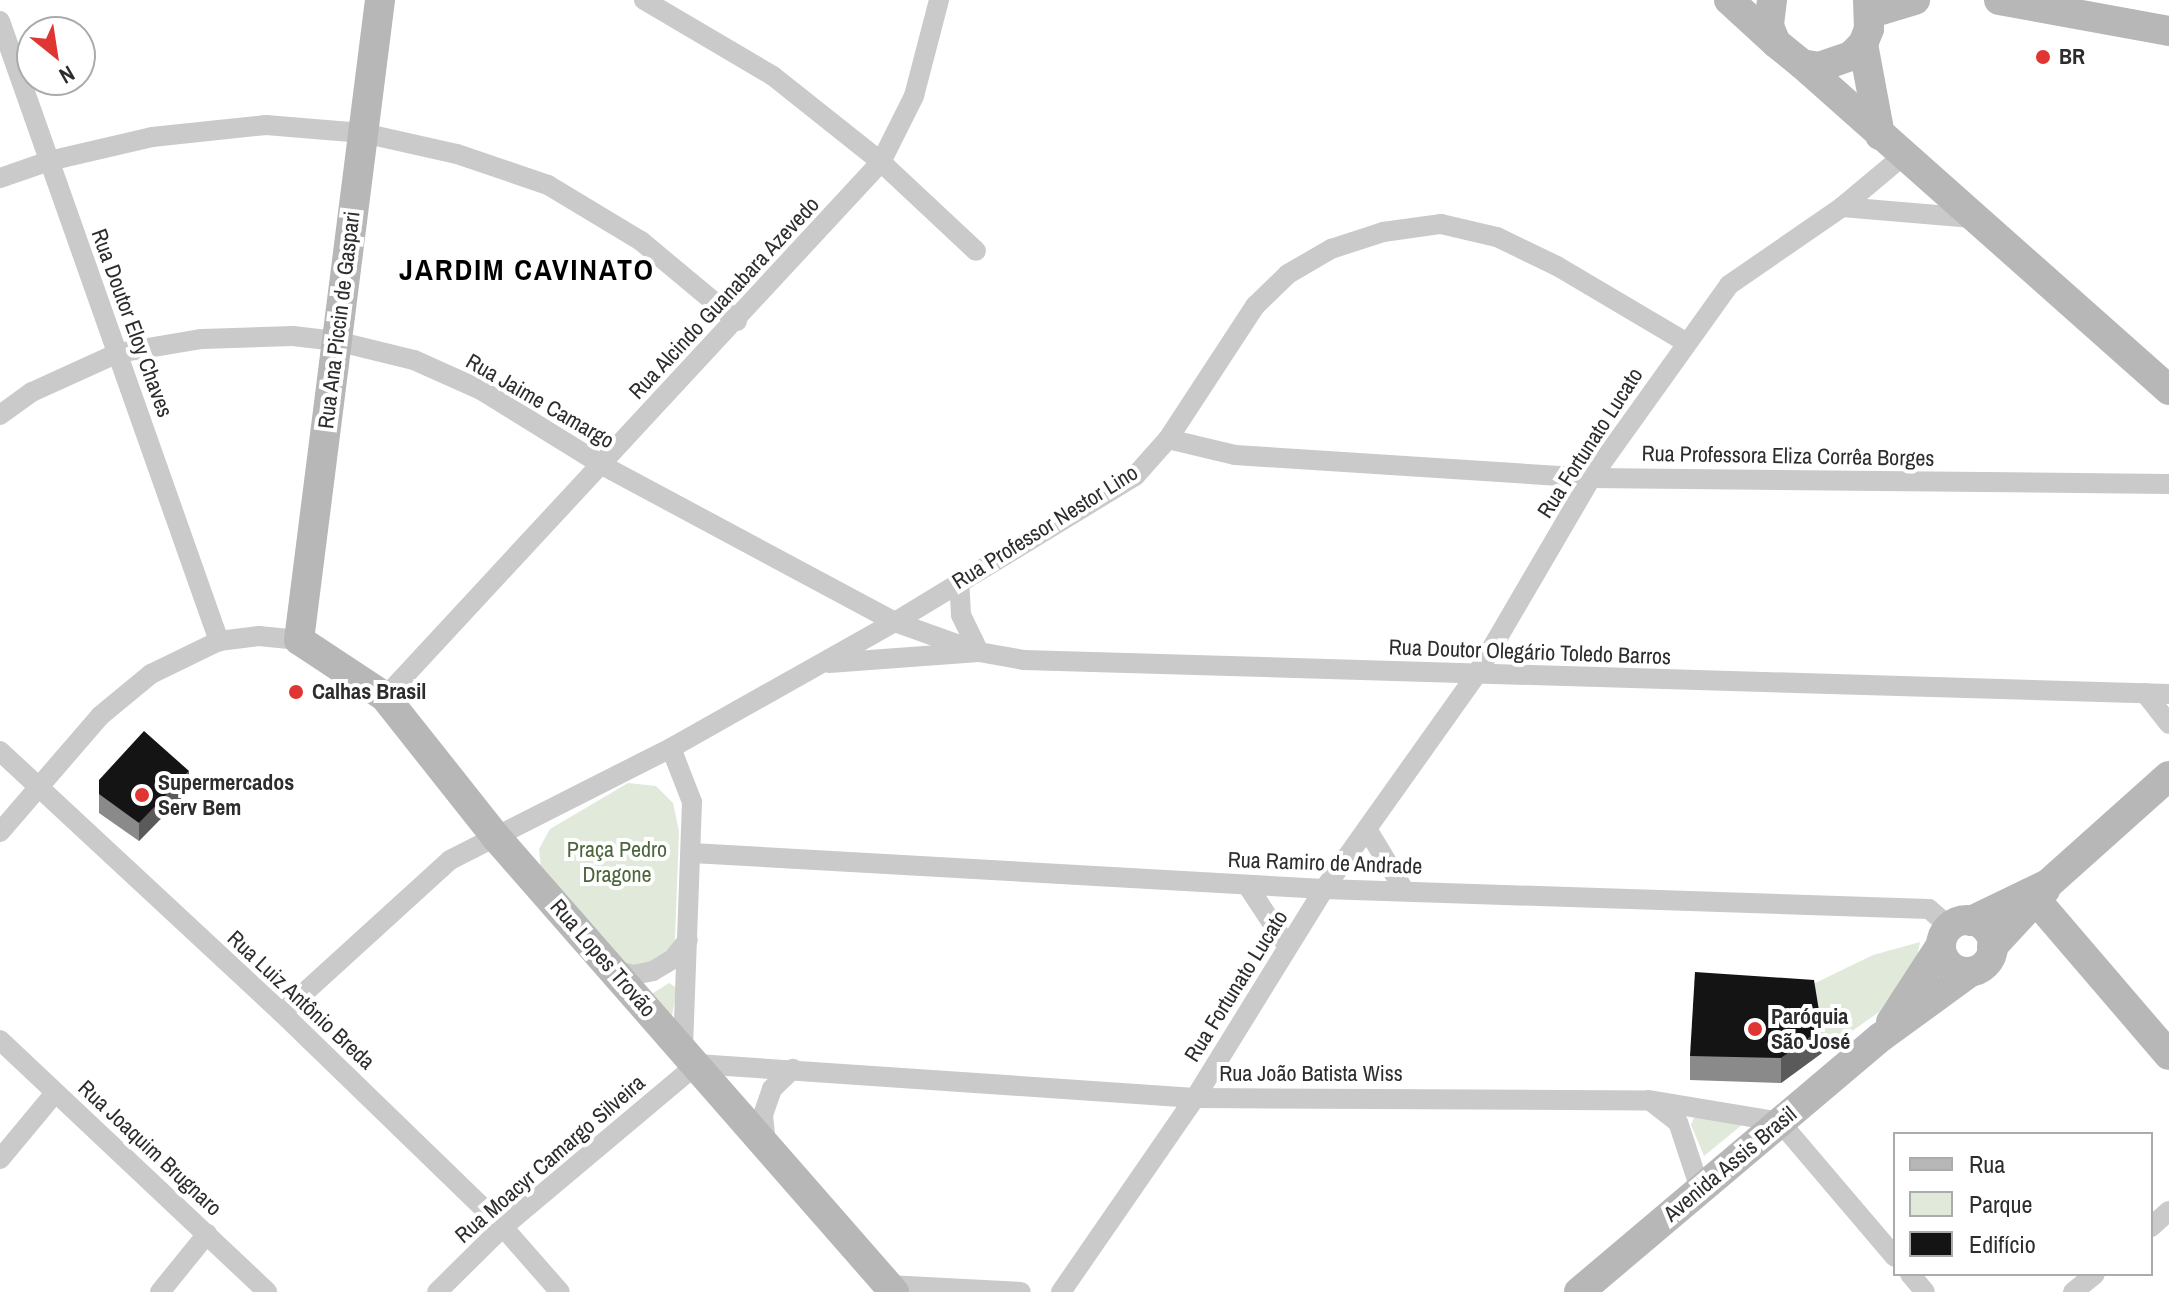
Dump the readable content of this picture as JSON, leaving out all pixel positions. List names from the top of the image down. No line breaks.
{"streets":{"main road":["Rua Ana Piccin de Gaspari","Rua Lopes Trovão","Avenida Assis Brasil"],"street":["Rua Alcindo Guanabara Azevedo","Rua Doutor Eloy Chaves","Rua Jaime Camargo","Rua Fortunato Lucato","Rua Professora Eliza Corrêa Borges","Rua Professor Nestor Lino","Rua Doutor Olegário Toledo Barros","Rua Ramiro de Andrade","Rua Luiz Antônio Breda","Rua João Batista Wiss","Rua Joaquim Brugnaro","Rua Moacyr Camargo Silveira"]},"crossings":[["Rua Alcindo Guanabara Azevedo","Rua Jaime Camargo"],["Rua Alcindo Guanabara Azevedo","Rua Lopes Trovão"],["Rua Ana Piccin de Gaspari","Rua Jaime Camargo"],["Rua Ana Piccin de Gaspari","Rua Lopes Trovão"],["Rua Doutor Eloy Chaves","Rua Jaime Camargo"],["Rua Jaime Camargo","Rua Professor Nestor Lino"],["Rua Jaime Camargo","Rua Doutor Olegário Toledo Barros"],["Rua Fortunato Lucato","Rua Professora Eliza Corrêa Borges"],["Rua Fortunato Lucato","Rua Professor Nestor Lino"],["Rua Fortunato Lucato","Rua Doutor Olegário Toledo Barros"],["Rua Fortunato Lucato","Rua Ramiro de Andrade"],["Rua Fortunato Lucato","Rua João Batista Wiss"],["Rua Professora Eliza Corrêa Borges","Rua Professor Nestor Lino"],["Rua Professor Nestor Lino","Rua Doutor Olegário Toledo Barros"],["Rua Professor Nestor Lino","Rua Lopes Trovão"],["Rua Professor Nestor Lino","Rua Luiz Antônio Breda"],["Rua Ramiro de Andrade","Avenida Assis Brasil"],["Rua Lopes Trovão","Rua João Batista Wiss"],["Rua Lopes Trovão","Rua Moacyr Camargo Silveira"],["Rua Luiz Antônio Breda","Rua Moacyr Camargo Silveira"],["Rua João Batista Wiss","Rua Moacyr Camargo Silveira"],["Rua João Batista Wiss","Avenida Assis Brasil"]],"districts":["JARDIM CAVINATO"],"parks":["Praça Pedro Dragone"],"places":["BR","Calhas Brasil","Supermercados Serv Bem","Paróquia São José"],"legend":["Rua","Parque","Edifício"],"north":"bottom right"}
